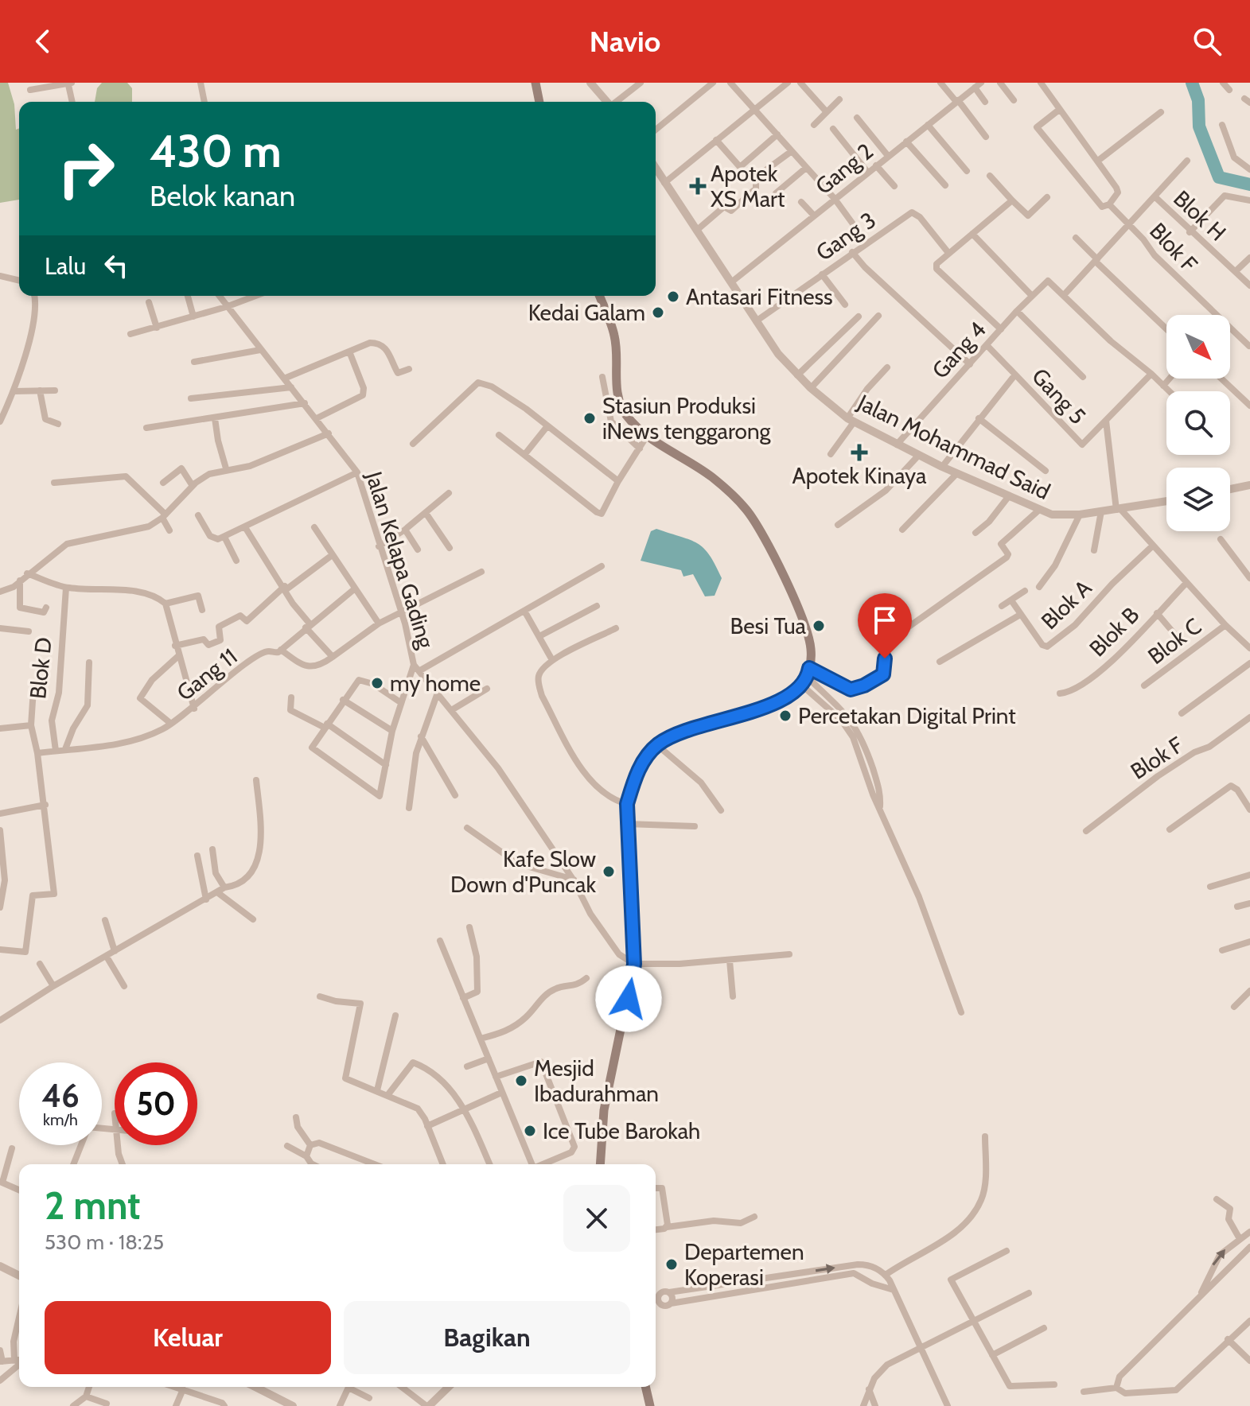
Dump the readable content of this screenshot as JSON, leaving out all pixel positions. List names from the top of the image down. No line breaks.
{"streets":{"street":["Gang 2","Blok H","Gang 3","Blok F","Gang 4","Gang 5","Jalan Mohammad Said","Jalan Kelapa Gading","Blok A","Blok B","Blok C","Blok D","Gang 11"]},"crossings":[["Gang 2","Jalan Mohammad Said"],["Gang 3","Jalan Mohammad Said"],["Gang 4","Jalan Mohammad Said"],["Gang 5","Jalan Mohammad Said"],["Blok D","Gang 11"]],"places":{"health":["Apotek XS Mart","Apotek Kinaya"],"other":["Antasari Fitness","Kedai Galam","Stasiun Produksi iNews tenggarong","Besi Tua","my home","Percetakan Digital Print","Kafe Slow Down d'Puncak","Mesjid Ibadurahman","Ice Tube Barokah","Departemen Koperasi"]},"north":"bottom right","page":{"header":"Navio","turn":["430 m","Belok kanan"],"then":"Lalu","speed":"46 km/h","limit":"50","heading":["2 mnt","530 m · 18:25"],"buttons":["Keluar","Bagikan"]}}
